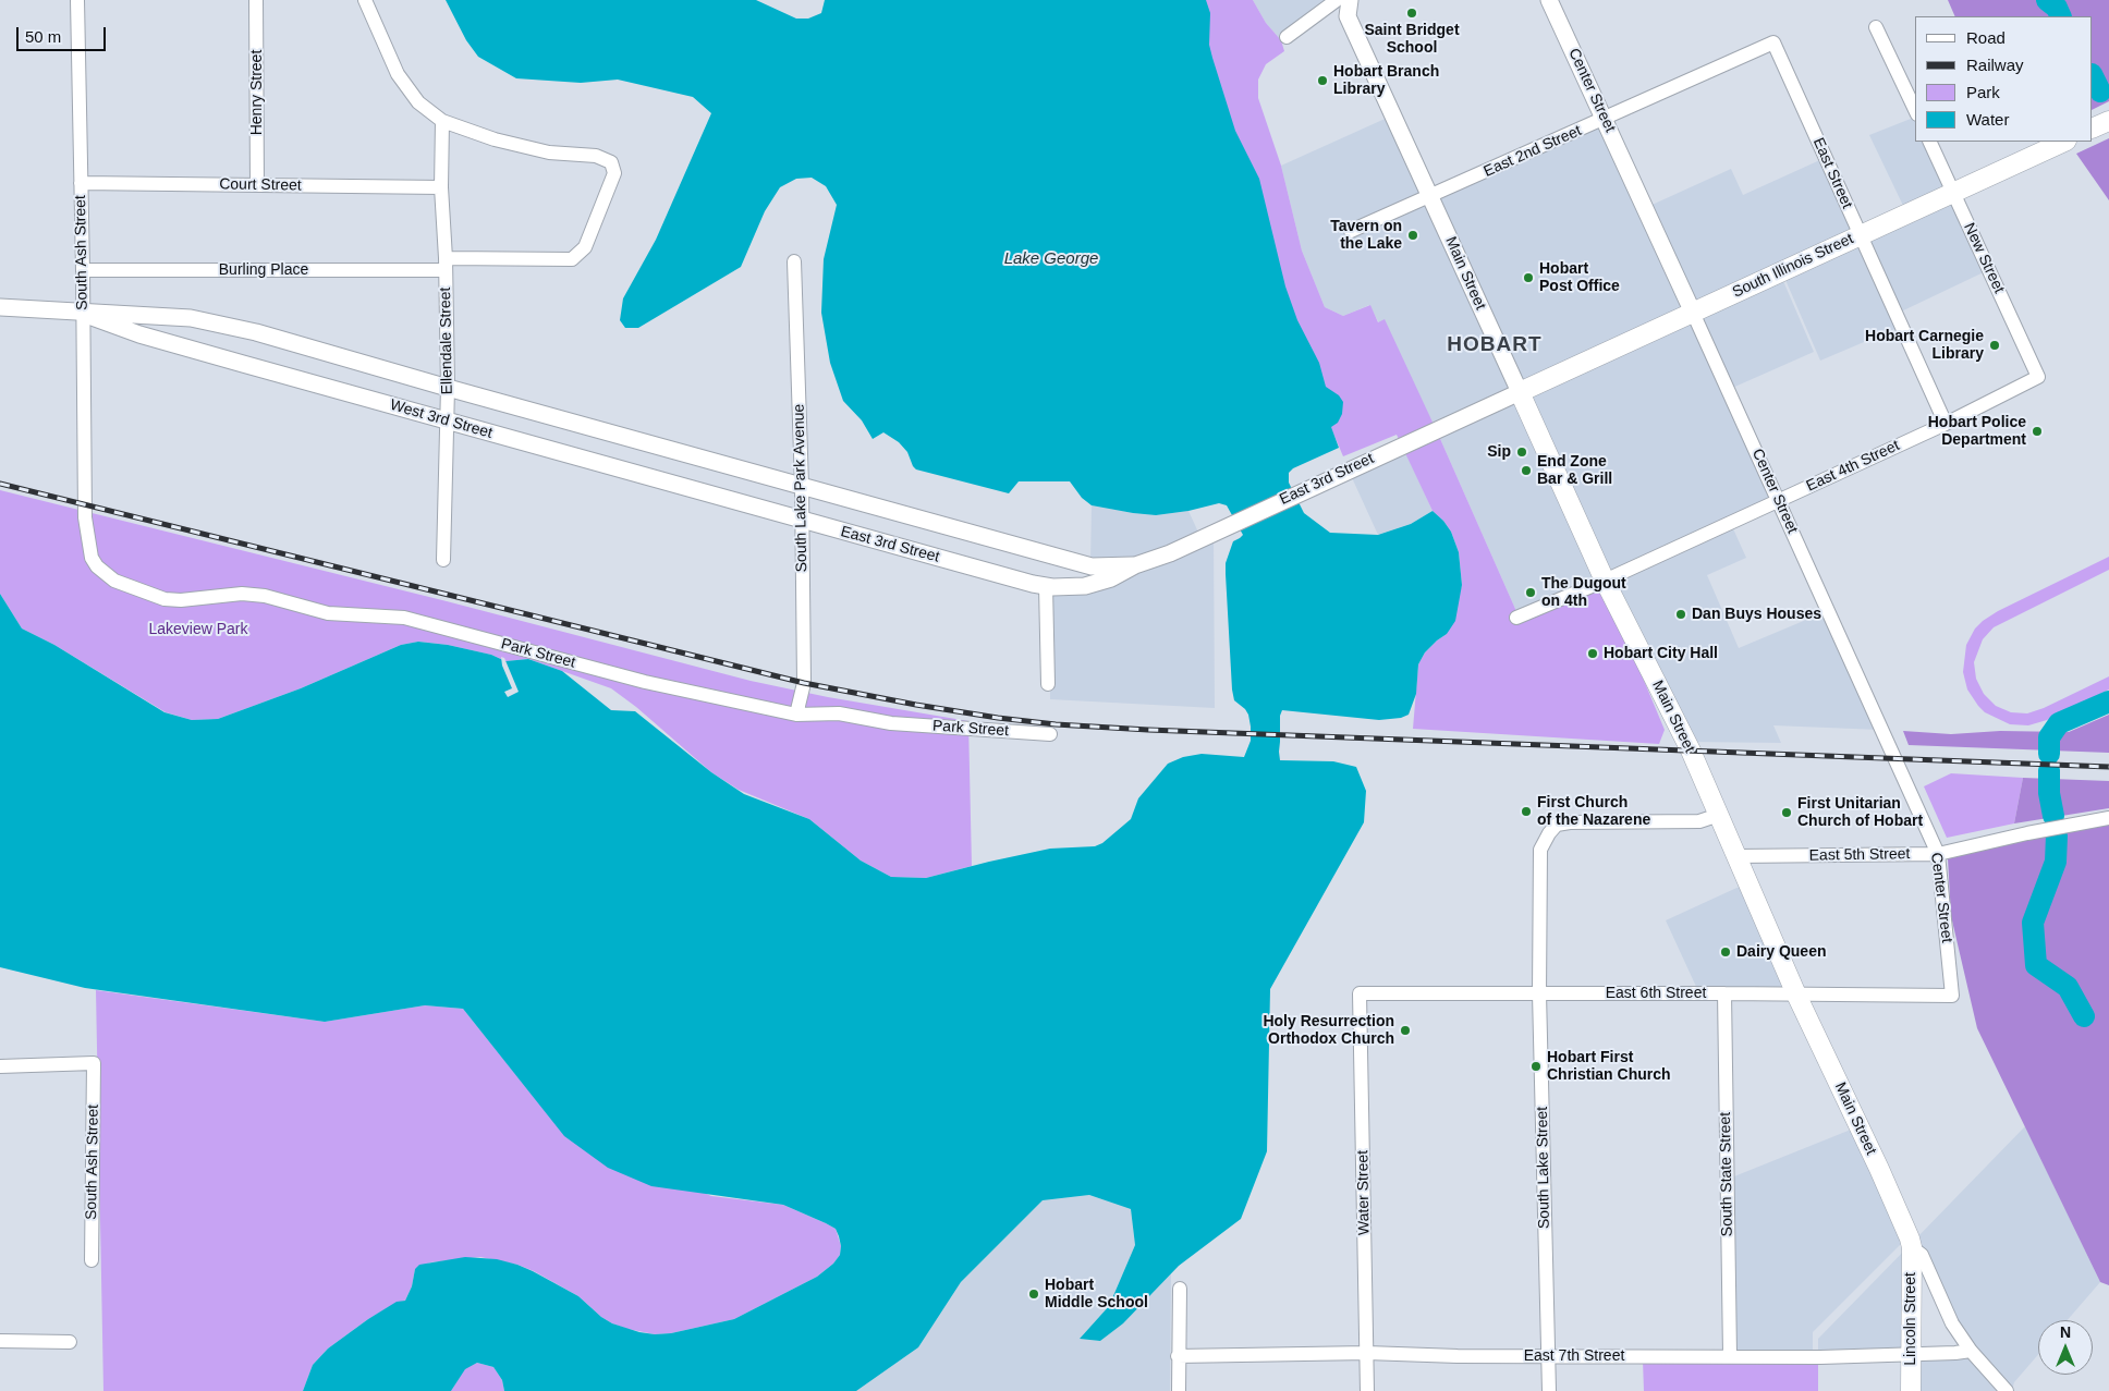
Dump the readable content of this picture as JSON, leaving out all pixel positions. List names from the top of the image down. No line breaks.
{"streets":{"main road":["South Illinois Street","Main Street","Lincoln Street"],"street":["Center Street","Henry Street","East 2nd Street","East Street","Court Street","South Ash Street","New Street","Burling Place","Ellendale Street","West 3rd Street","East 4th Street","East 3rd Street","South Lake Park Avenue","Park Street","East 5th Street","East 6th Street","South Lake Street","South State Street","Water Street","East 7th Street"]},"crossings":[["Center Street","East 2nd Street"],["Center Street","South Illinois Street"],["Center Street","East 4th Street"],["Center Street","East 5th Street"],["Center Street","East 6th Street"],["Henry Street","Court Street"],["East 2nd Street","East Street"],["East 2nd Street","Main Street"],["East Street","South Illinois Street"],["East Street","East 4th Street"],["Court Street","South Ash Street"],["Court Street","Ellendale Street"],["South Ash Street","Burling Place"],["South Ash Street","West 3rd Street"],["South Ash Street","Park Street"],["New Street","South Illinois Street"],["New Street","East 4th Street"],["South Illinois Street","Main Street"],["South Illinois Street","East 3rd Street"],["Burling Place","Ellendale Street"],["Main Street","East 4th Street"],["Main Street","East 3rd Street"],["Main Street","East 5th Street"],["Main Street","East 6th Street"],["Main Street","South Lake Street"],["Main Street","Lincoln Street"],["Main Street","East 7th Street"],["Ellendale Street","West 3rd Street"],["West 3rd Street","East 3rd Street"],["West 3rd Street","South Lake Park Avenue"],["East 3rd Street","South Lake Park Avenue"],["South Lake Park Avenue","Park Street"],["East 6th Street","South Lake Street"],["East 6th Street","South State Street"],["East 6th Street","Water Street"],["South Lake Street","East 7th Street"],["South State Street","East 7th Street"],["Water Street","East 7th Street"],["Lincoln Street","East 7th Street"]],"districts":["HOBART"],"water":["Lake George"],"parks":["Lakeview Park"],"places":["Saint Bridget School","Hobart Branch Library","Tavern on the Lake","Hobart Post Office","Hobart Carnegie Library","Hobart Police Department","Sip","End Zone Bar & Grill","The Dugout on 4th","Dan Buys Houses","Hobart City Hall","First Church of the Nazarene","First Unitarian Church of Hobart","Dairy Queen","Holy Resurrection Orthodox Church","Hobart First Christian Church","Hobart Middle School"],"legend":["Road","Railway","Park","Water"],"scale_bar":"50 m","north":"top"}
